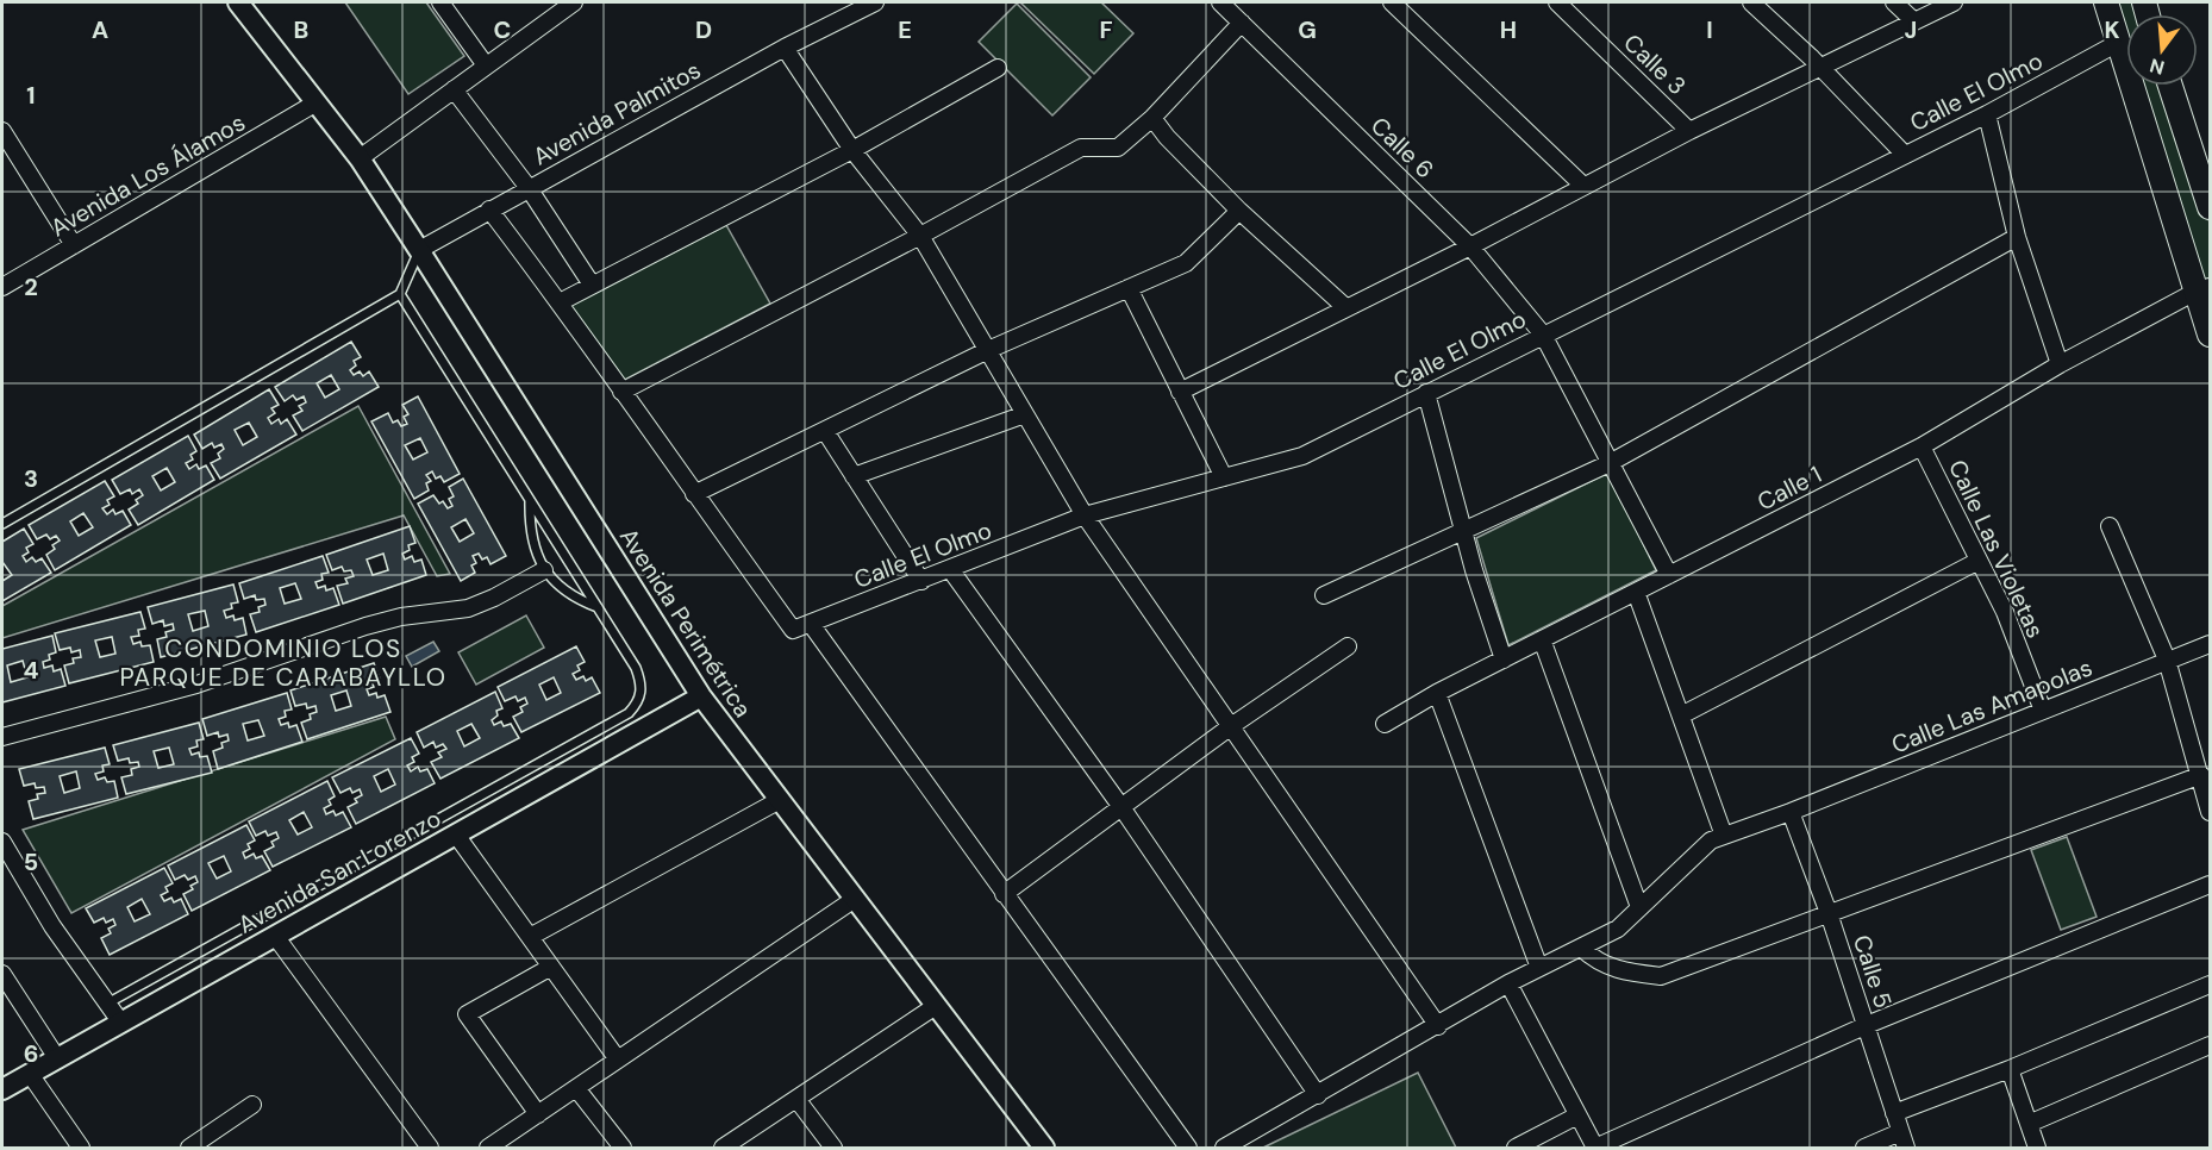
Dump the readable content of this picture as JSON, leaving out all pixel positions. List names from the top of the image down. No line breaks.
{"streets":{"street":["Calle 3","Calle El Olmo","Avenida Palmitos","Calle 6","Avenida Los Álamos","Calle 1","Calle Las Violetas","Avenida Perimétrica","Calle Las Amapolas","Avenida San Lorenzo","Calle 5"]},"crossings":[["Calle El Olmo","Calle 6"],["Avenida Palmitos","Avenida Perimétrica"],["Calle 6","Calle 1"],["Avenida Los Álamos","Avenida Perimétrica"],["Calle 1","Calle Las Violetas"],["Calle Las Violetas","Calle Las Amapolas"],["Avenida Perimétrica","Avenida San Lorenzo"],["Calle Las Amapolas","Calle 5"]],"districts":["CONDOMINIO LOS PARQUE DE CARABAYLLO"],"north":"bottom","grid":{"columns":["A","B","C","D","E","F","G","H","I","J","K"],"rows":["1","2","3","4","5","6"]}}
